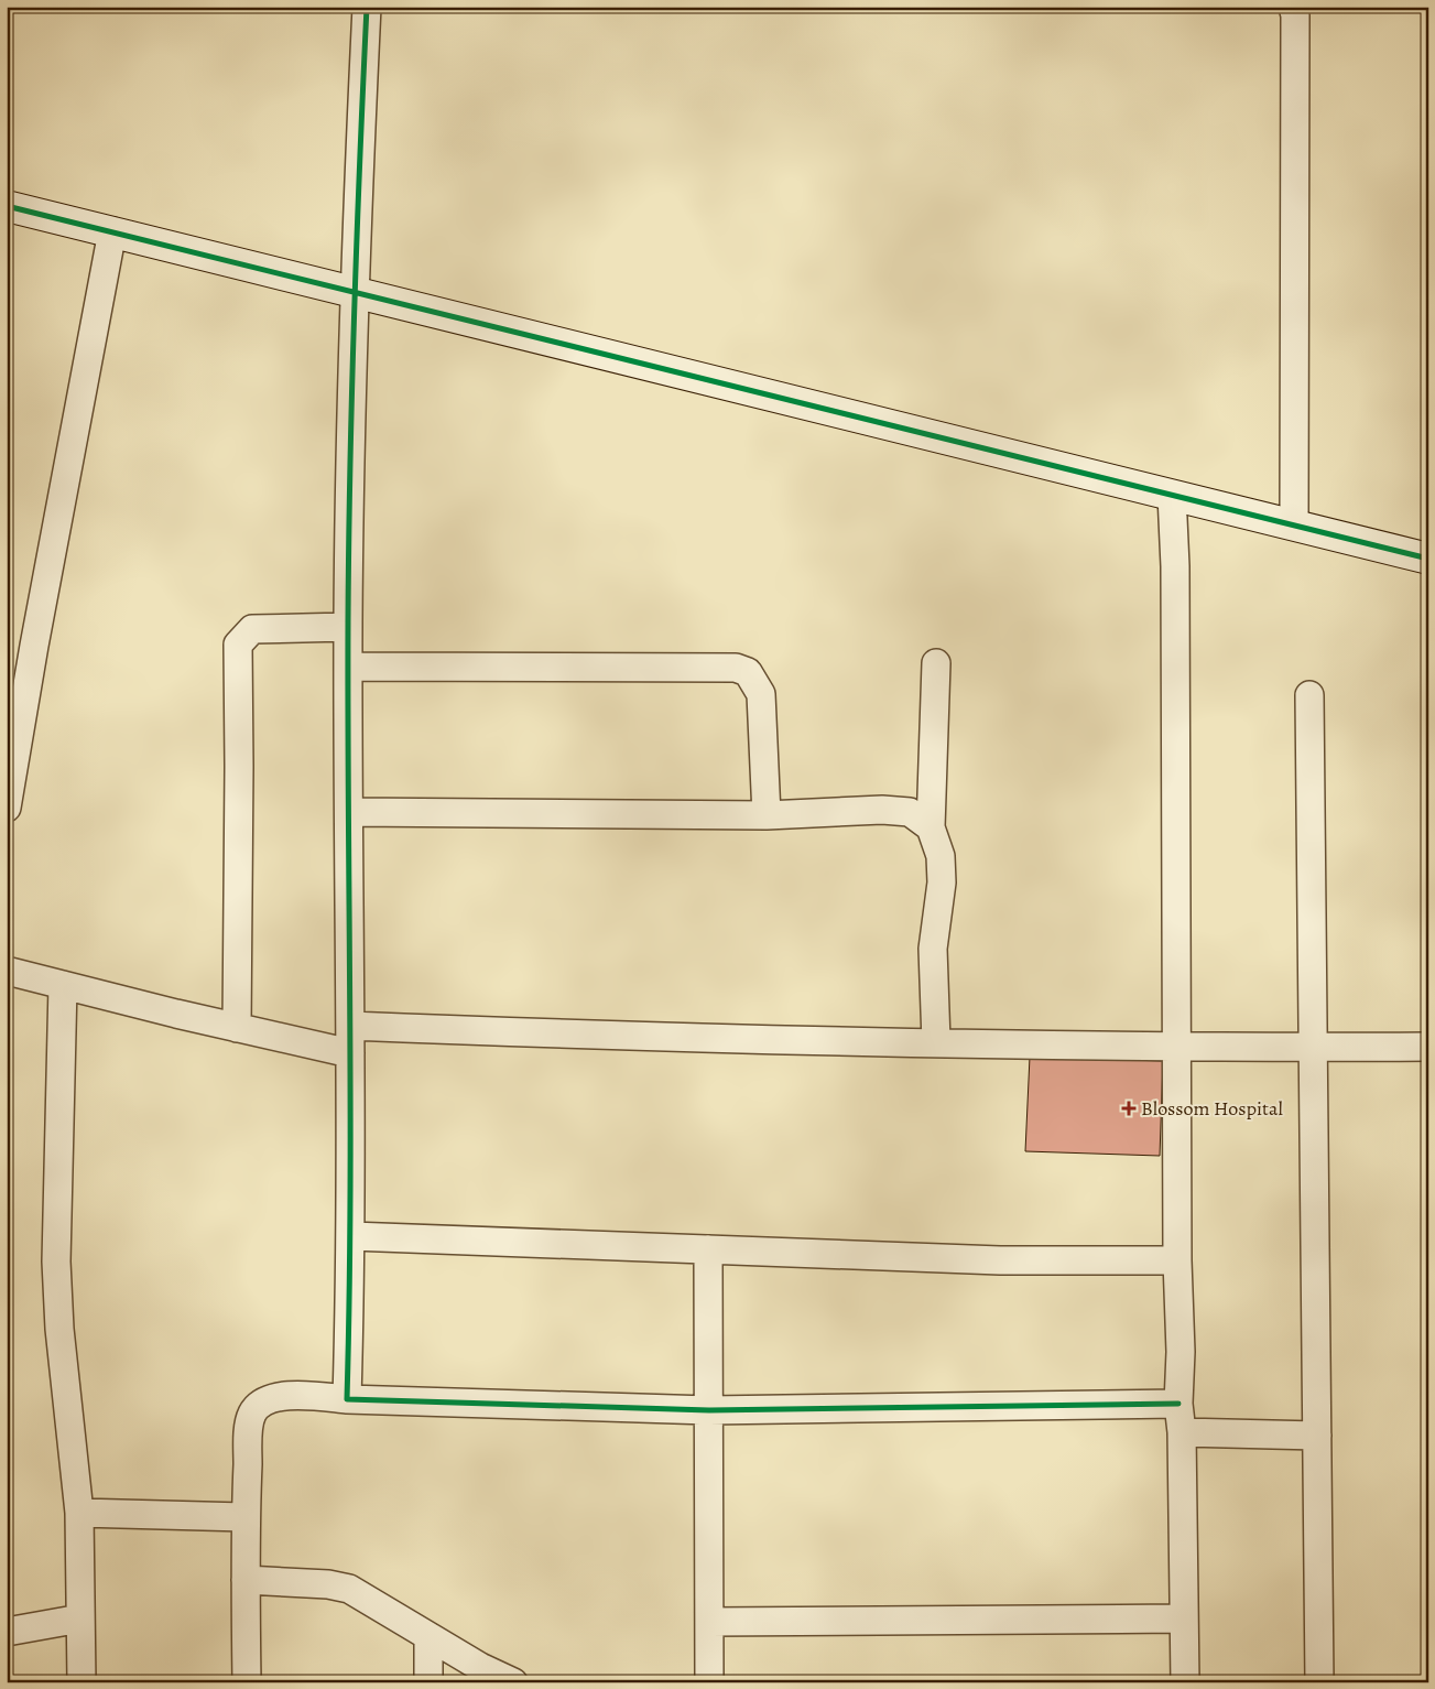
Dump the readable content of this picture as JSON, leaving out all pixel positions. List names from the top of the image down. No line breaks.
{"places":{"health":["Blossom Hospital"]}}
